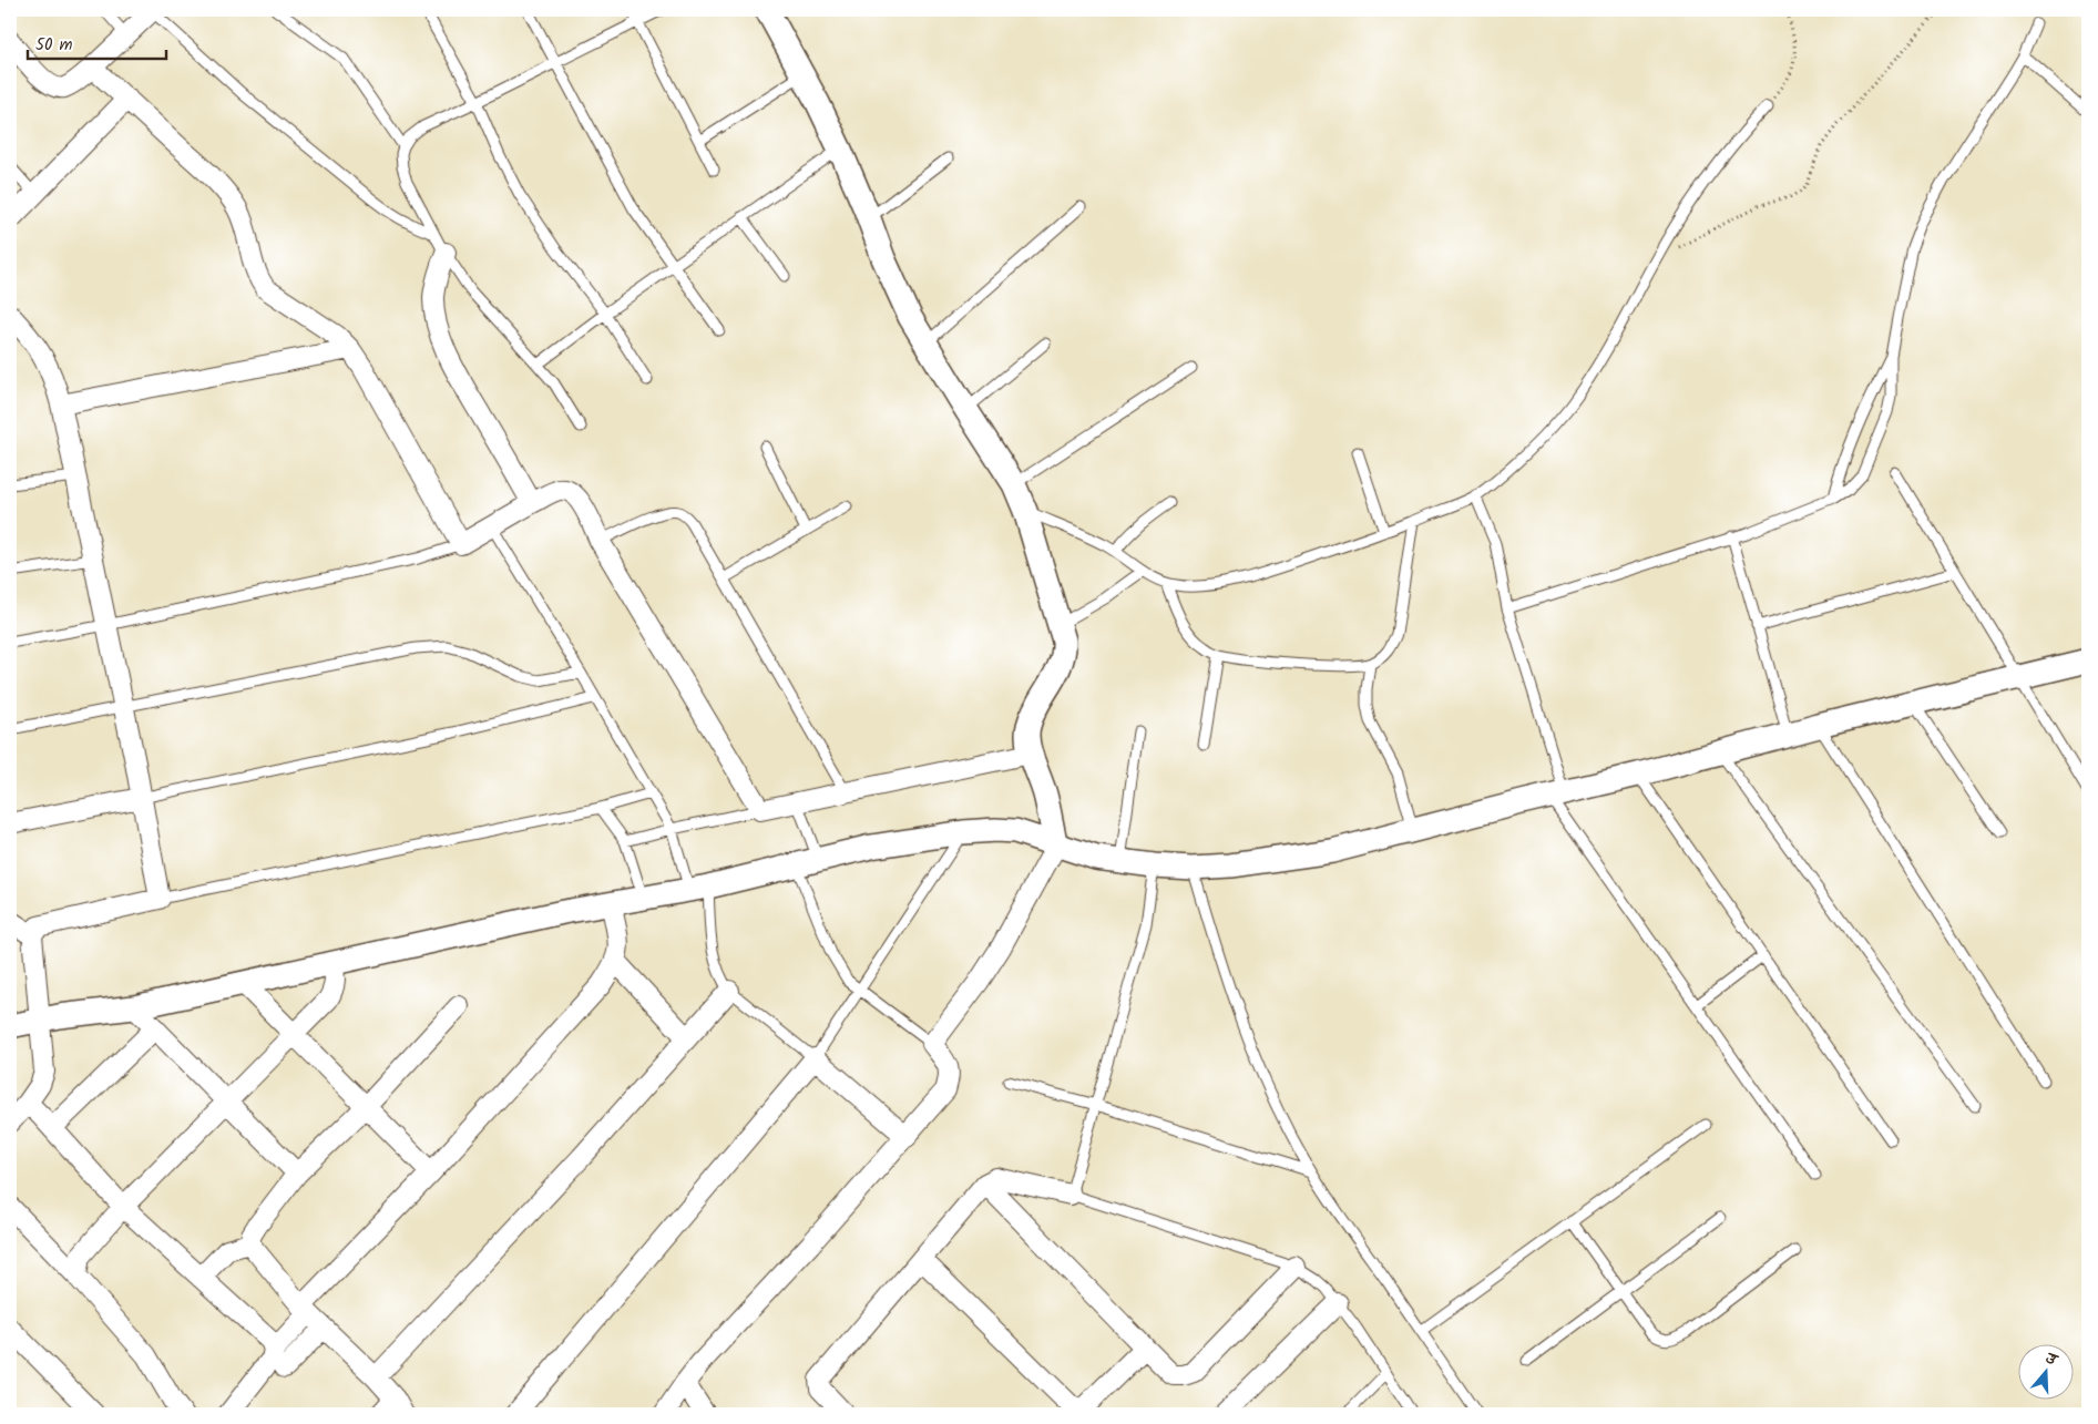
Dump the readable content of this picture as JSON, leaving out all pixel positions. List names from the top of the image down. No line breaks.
{"scale_bar":"50 m","north":"top"}
